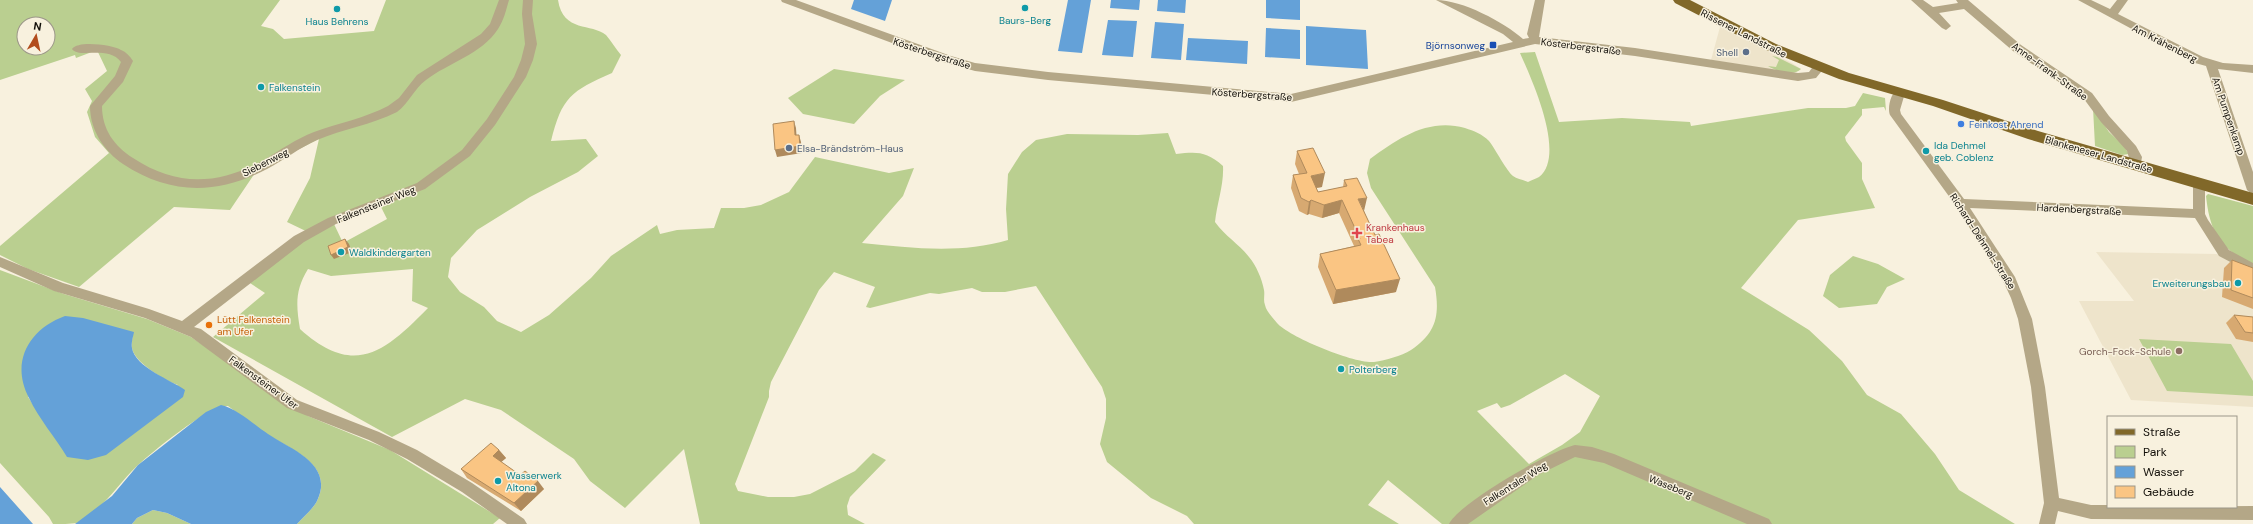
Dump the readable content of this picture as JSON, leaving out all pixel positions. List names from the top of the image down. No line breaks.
{"streets":{"main road":["Rissener Landstraße","Blankeneser Landstraße"],"street":["Am Krähenberg","Kösterbergstraße","Anne-Frank-Straße","Am Pumpenkamp","Siebenweg","Falkensteiner Weg","Hardenbergstraße","Richard-Dehmel-Straße","Falkensteiner Ufer","Falkentaler Weg","Waseberg"]},"crossings":[["Rissener Landstraße","Kösterbergstraße"],["Rissener Landstraße","Blankeneser Landstraße"],["Am Krähenberg","Am Pumpenkamp"],["Kösterbergstraße","Blankeneser Landstraße"],["Anne-Frank-Straße","Blankeneser Landstraße"],["Blankeneser Landstraße","Richard-Dehmel-Straße"],["Falkensteiner Weg","Falkensteiner Ufer"],["Hardenbergstraße","Richard-Dehmel-Straße"],["Falkentaler Weg","Waseberg"]],"places":{"other":["Baurs-Berg","Haus Behrens","Shell","Falkenstein","Feinkost Ahrend","Elsa-Brändström-Haus","Ida Dehmel geb. Coblenz","Waldkindergarten","Erweiterungsbau","Lütt Falkenstein am Ufer","Gorch-Fock-Schule","Polterberg","Wasserwerk Altona"],"transit":["Björnsonweg"],"health":["Krankenhaus Tabea"]},"legend":["Straße","Park","Wasser","Gebäude"],"north":"top"}
